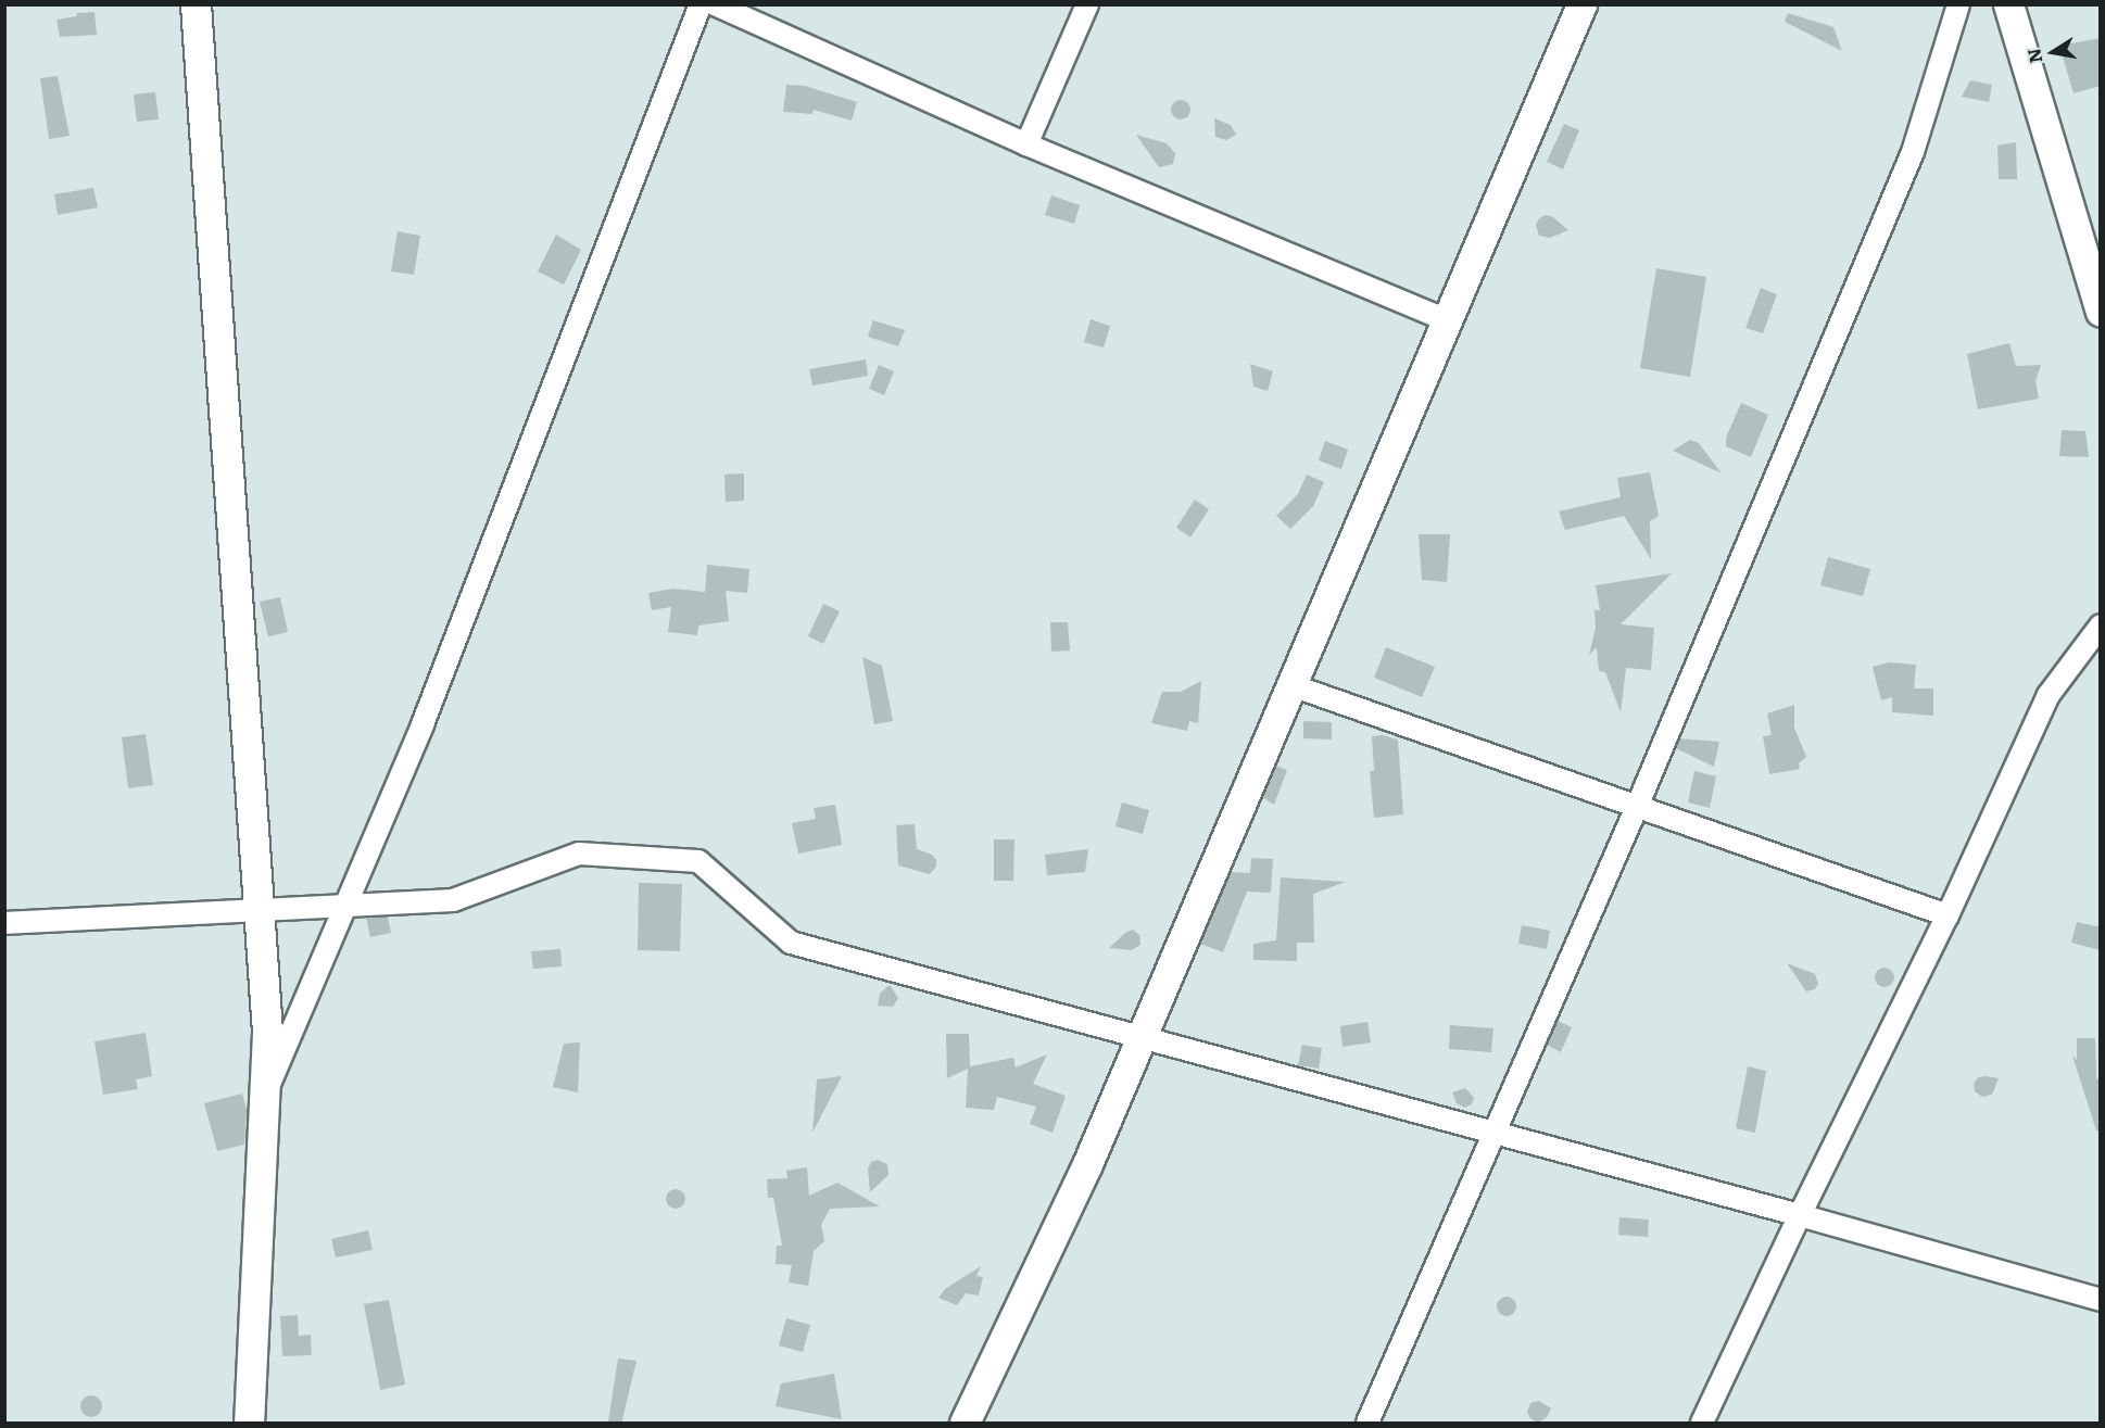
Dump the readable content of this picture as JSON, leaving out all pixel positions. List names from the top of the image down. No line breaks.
{"north":"left"}
